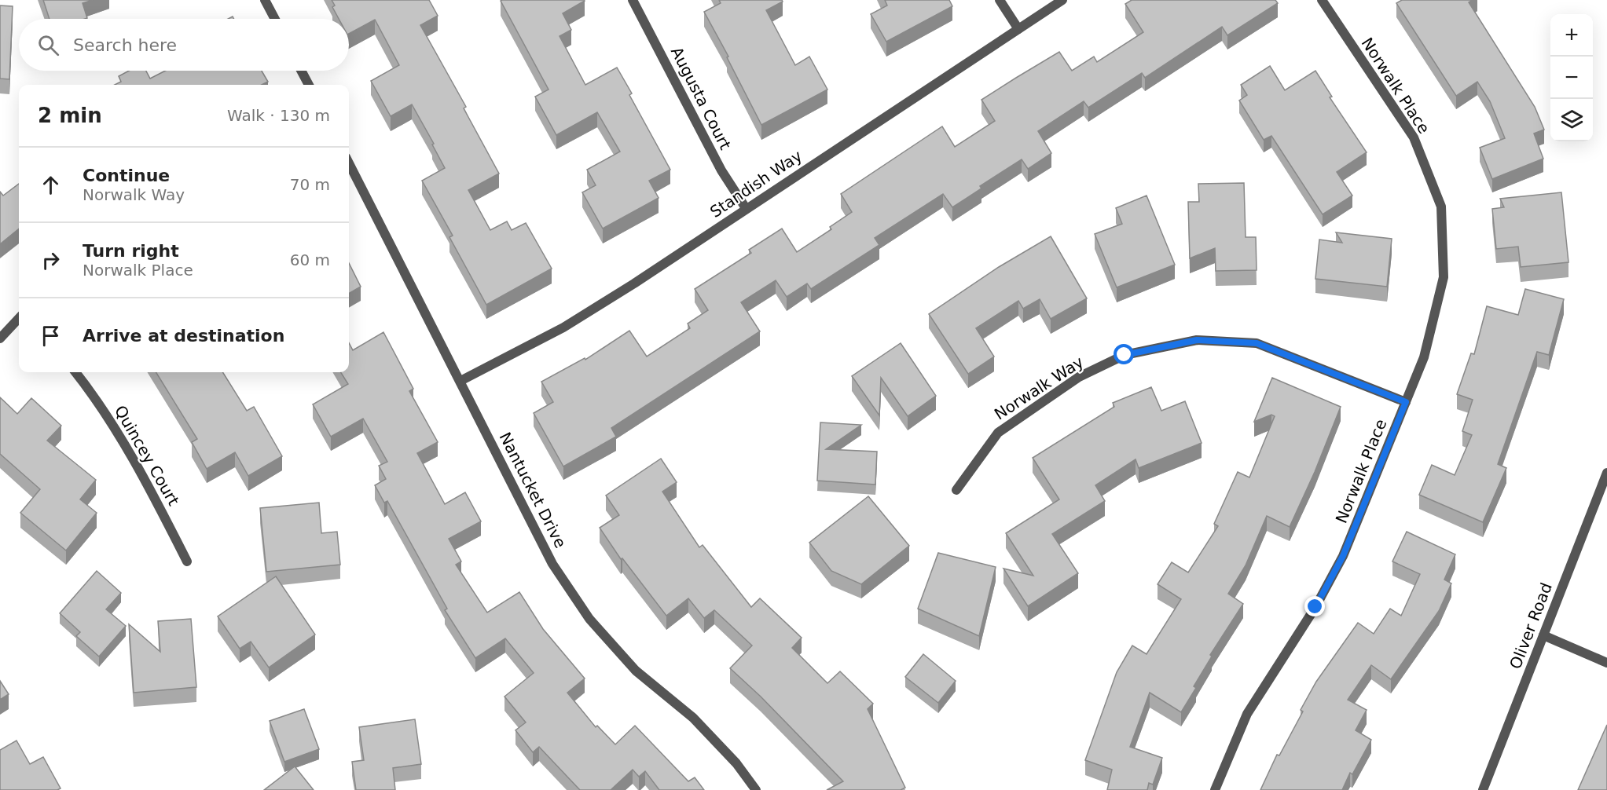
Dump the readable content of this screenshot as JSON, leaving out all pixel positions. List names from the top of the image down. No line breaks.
{"streets":{"street":["Norwalk Place","Augusta Court","Standish Way","Norwalk Way","Quincey Court","Nantucket Drive","Oliver Road"]},"crossings":[["Norwalk Place","Norwalk Way"],["Augusta Court","Standish Way"],["Standish Way","Nantucket Drive"]],"page":{"map_buttons":["+","−"],"search":"Search here","heading":["2 min","Walk · 130 m"],"list":[["Continue","Norwalk Way","70 m"],["Turn right","Norwalk Place","60 m"],"Arrive at destination"]}}
